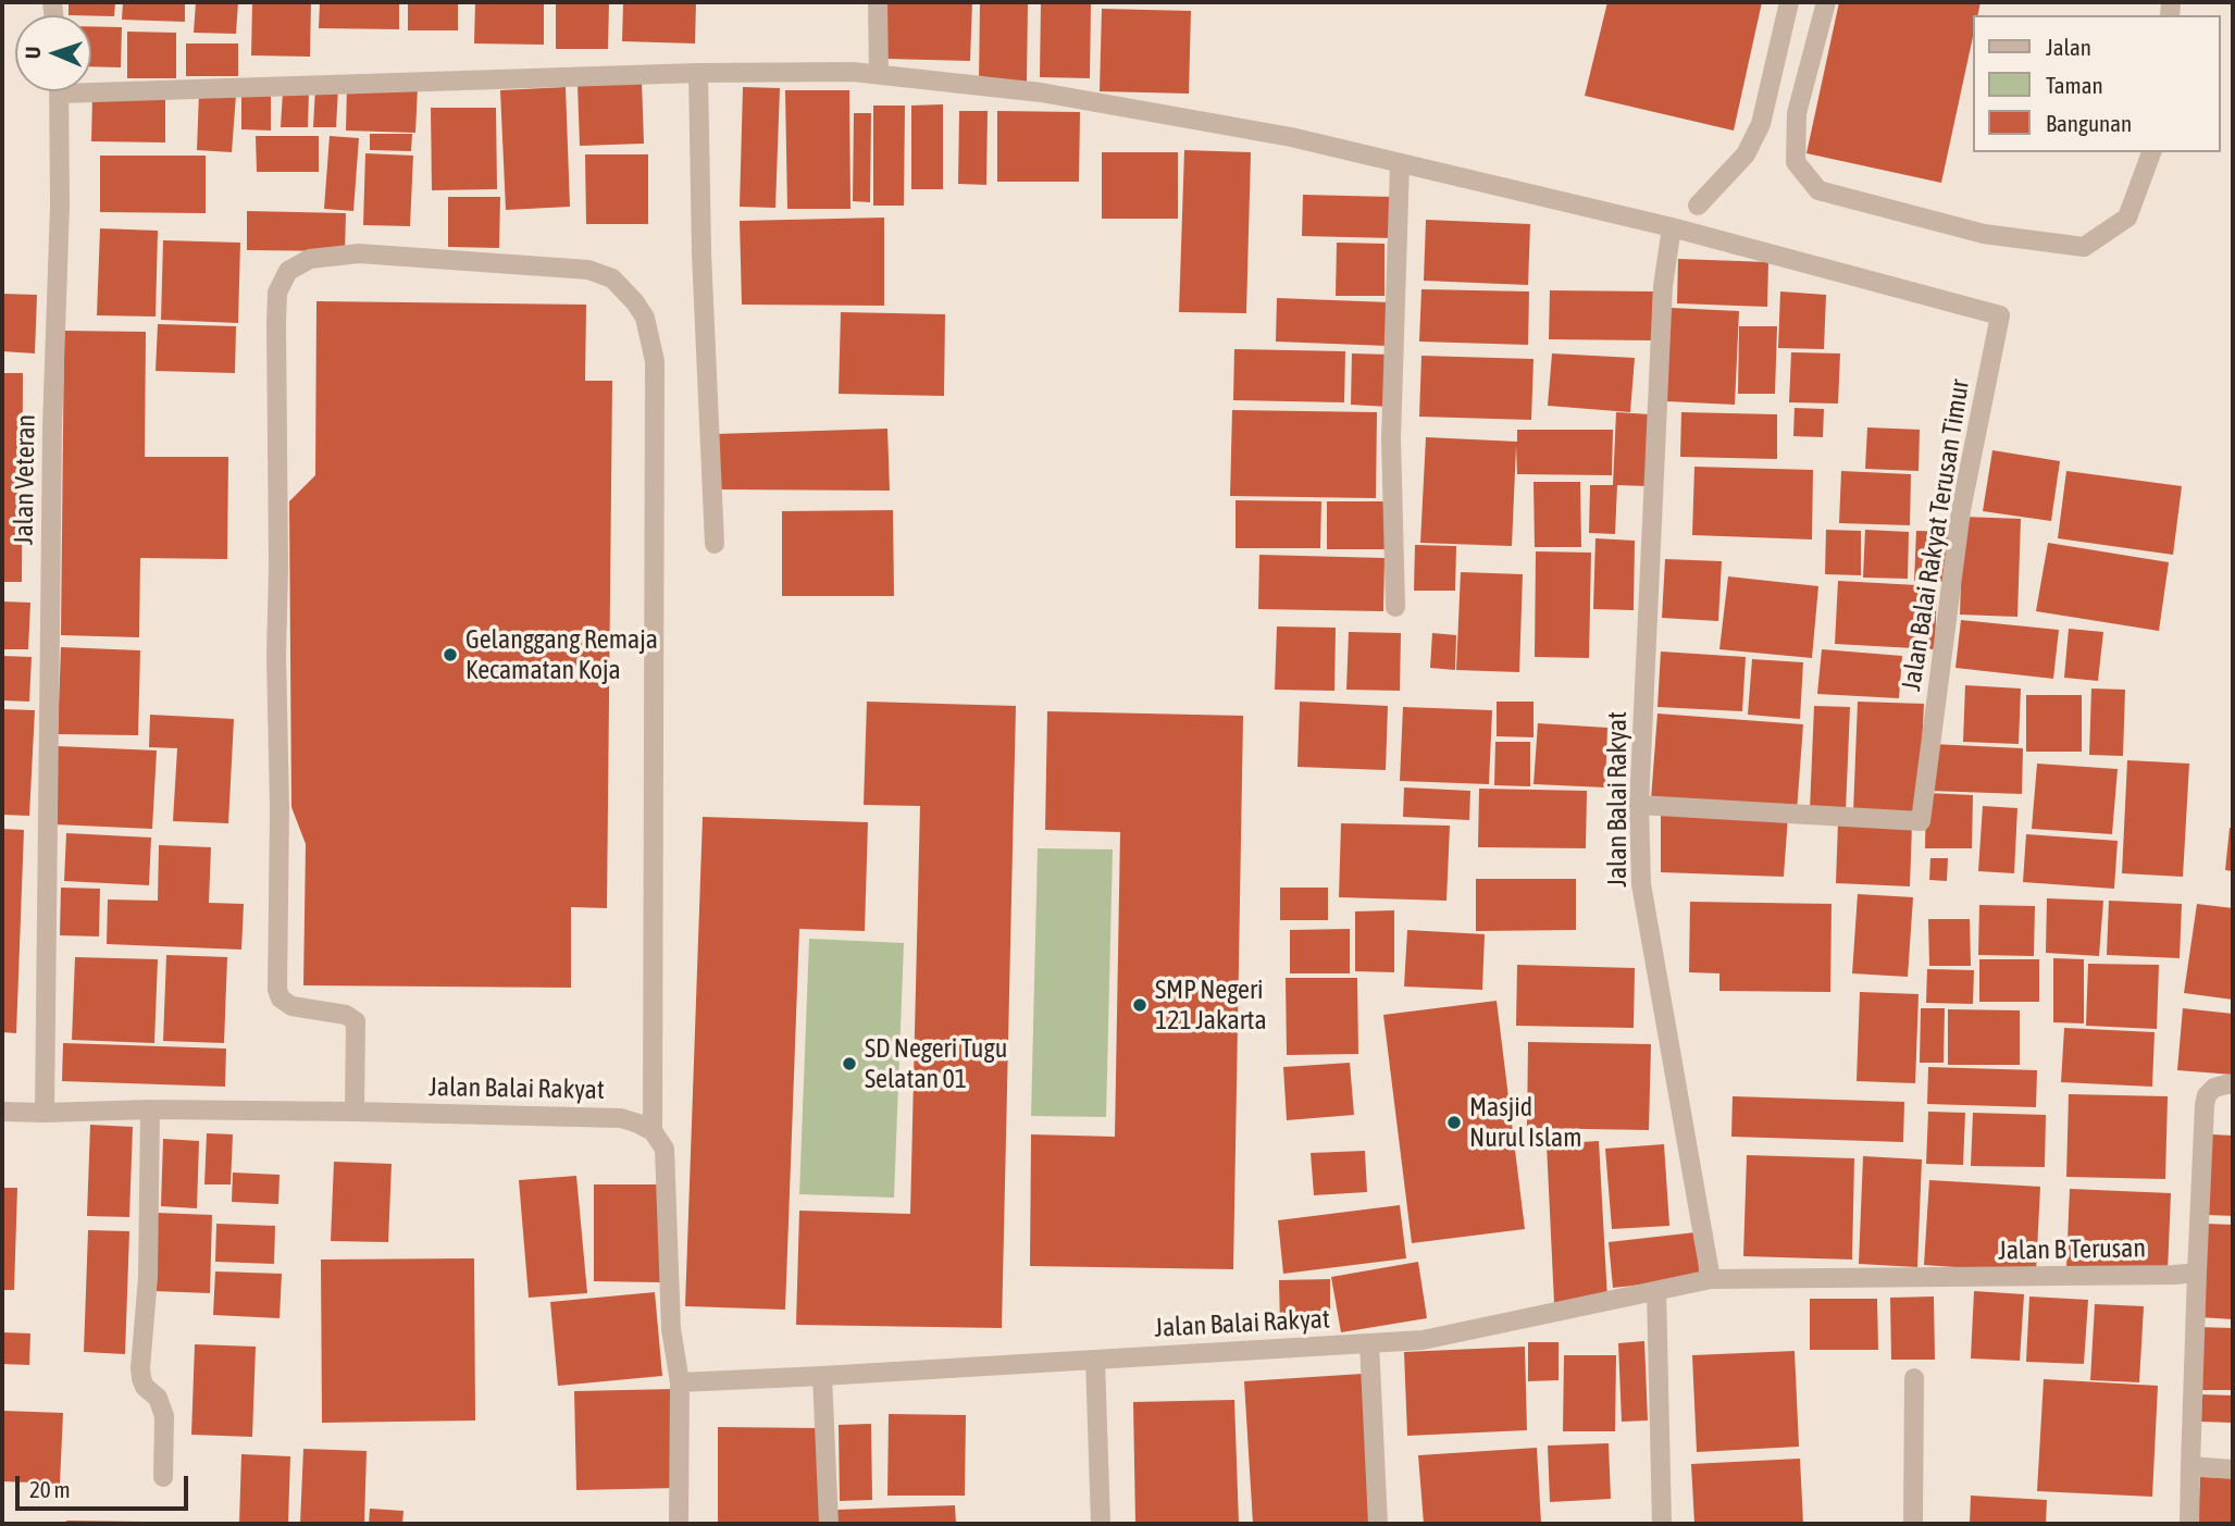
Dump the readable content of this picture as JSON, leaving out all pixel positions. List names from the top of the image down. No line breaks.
{"streets":{"street":["Jalan Veteran","Jalan Balai Rakyat Terusan Timur","Jalan Balai Rakyat","Jalan B Terusan"]},"crossings":[["Jalan Veteran","Jalan Balai Rakyat"],["Jalan Balai Rakyat Terusan Timur","Jalan Balai Rakyat"],["Jalan Balai Rakyat","Jalan B Terusan"]],"places":["Gelanggang Remaja Kecamatan Koja","SMP Negeri 121 Jakarta","SD Negeri Tugu Selatan 01","Masjid Nurul Islam"],"legend":["Jalan","Taman","Bangunan"],"scale_bar":"20 m","north":"left"}
